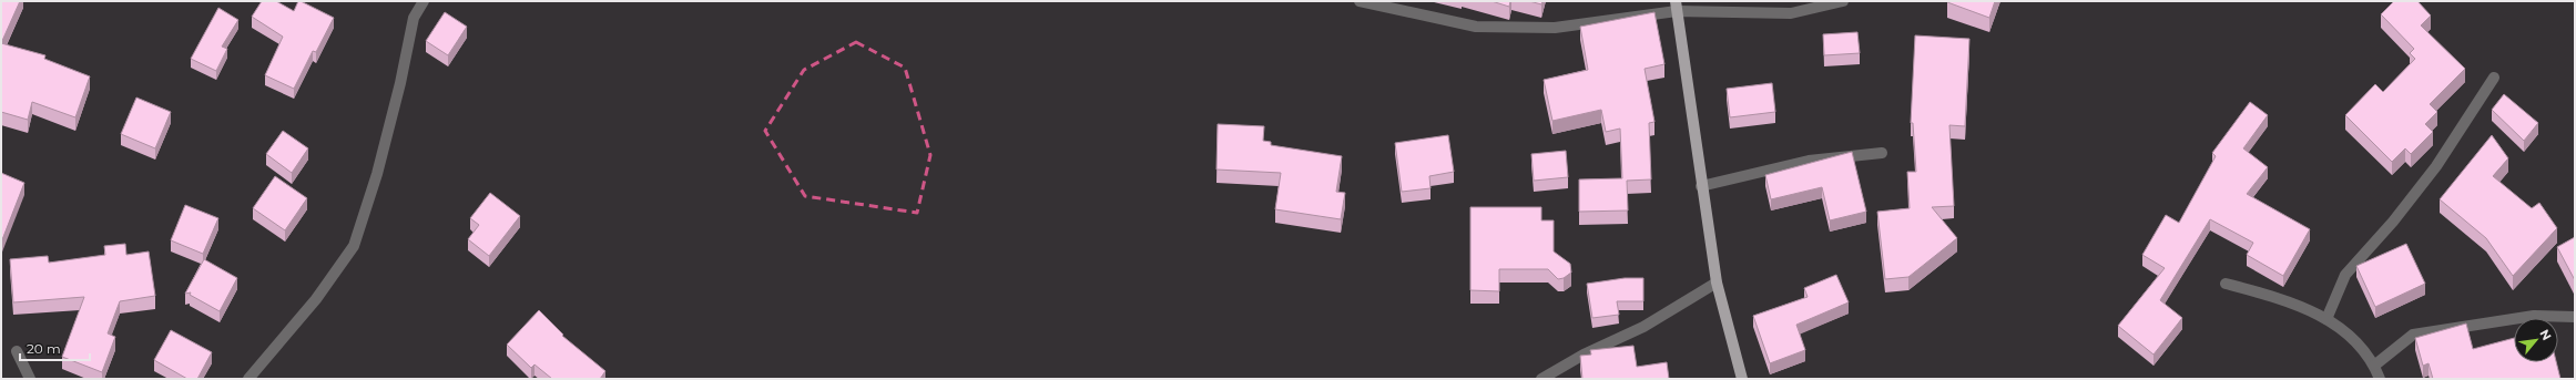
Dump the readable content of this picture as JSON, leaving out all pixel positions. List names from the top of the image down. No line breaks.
{"scale_bar":"20 m","north":"top right"}
